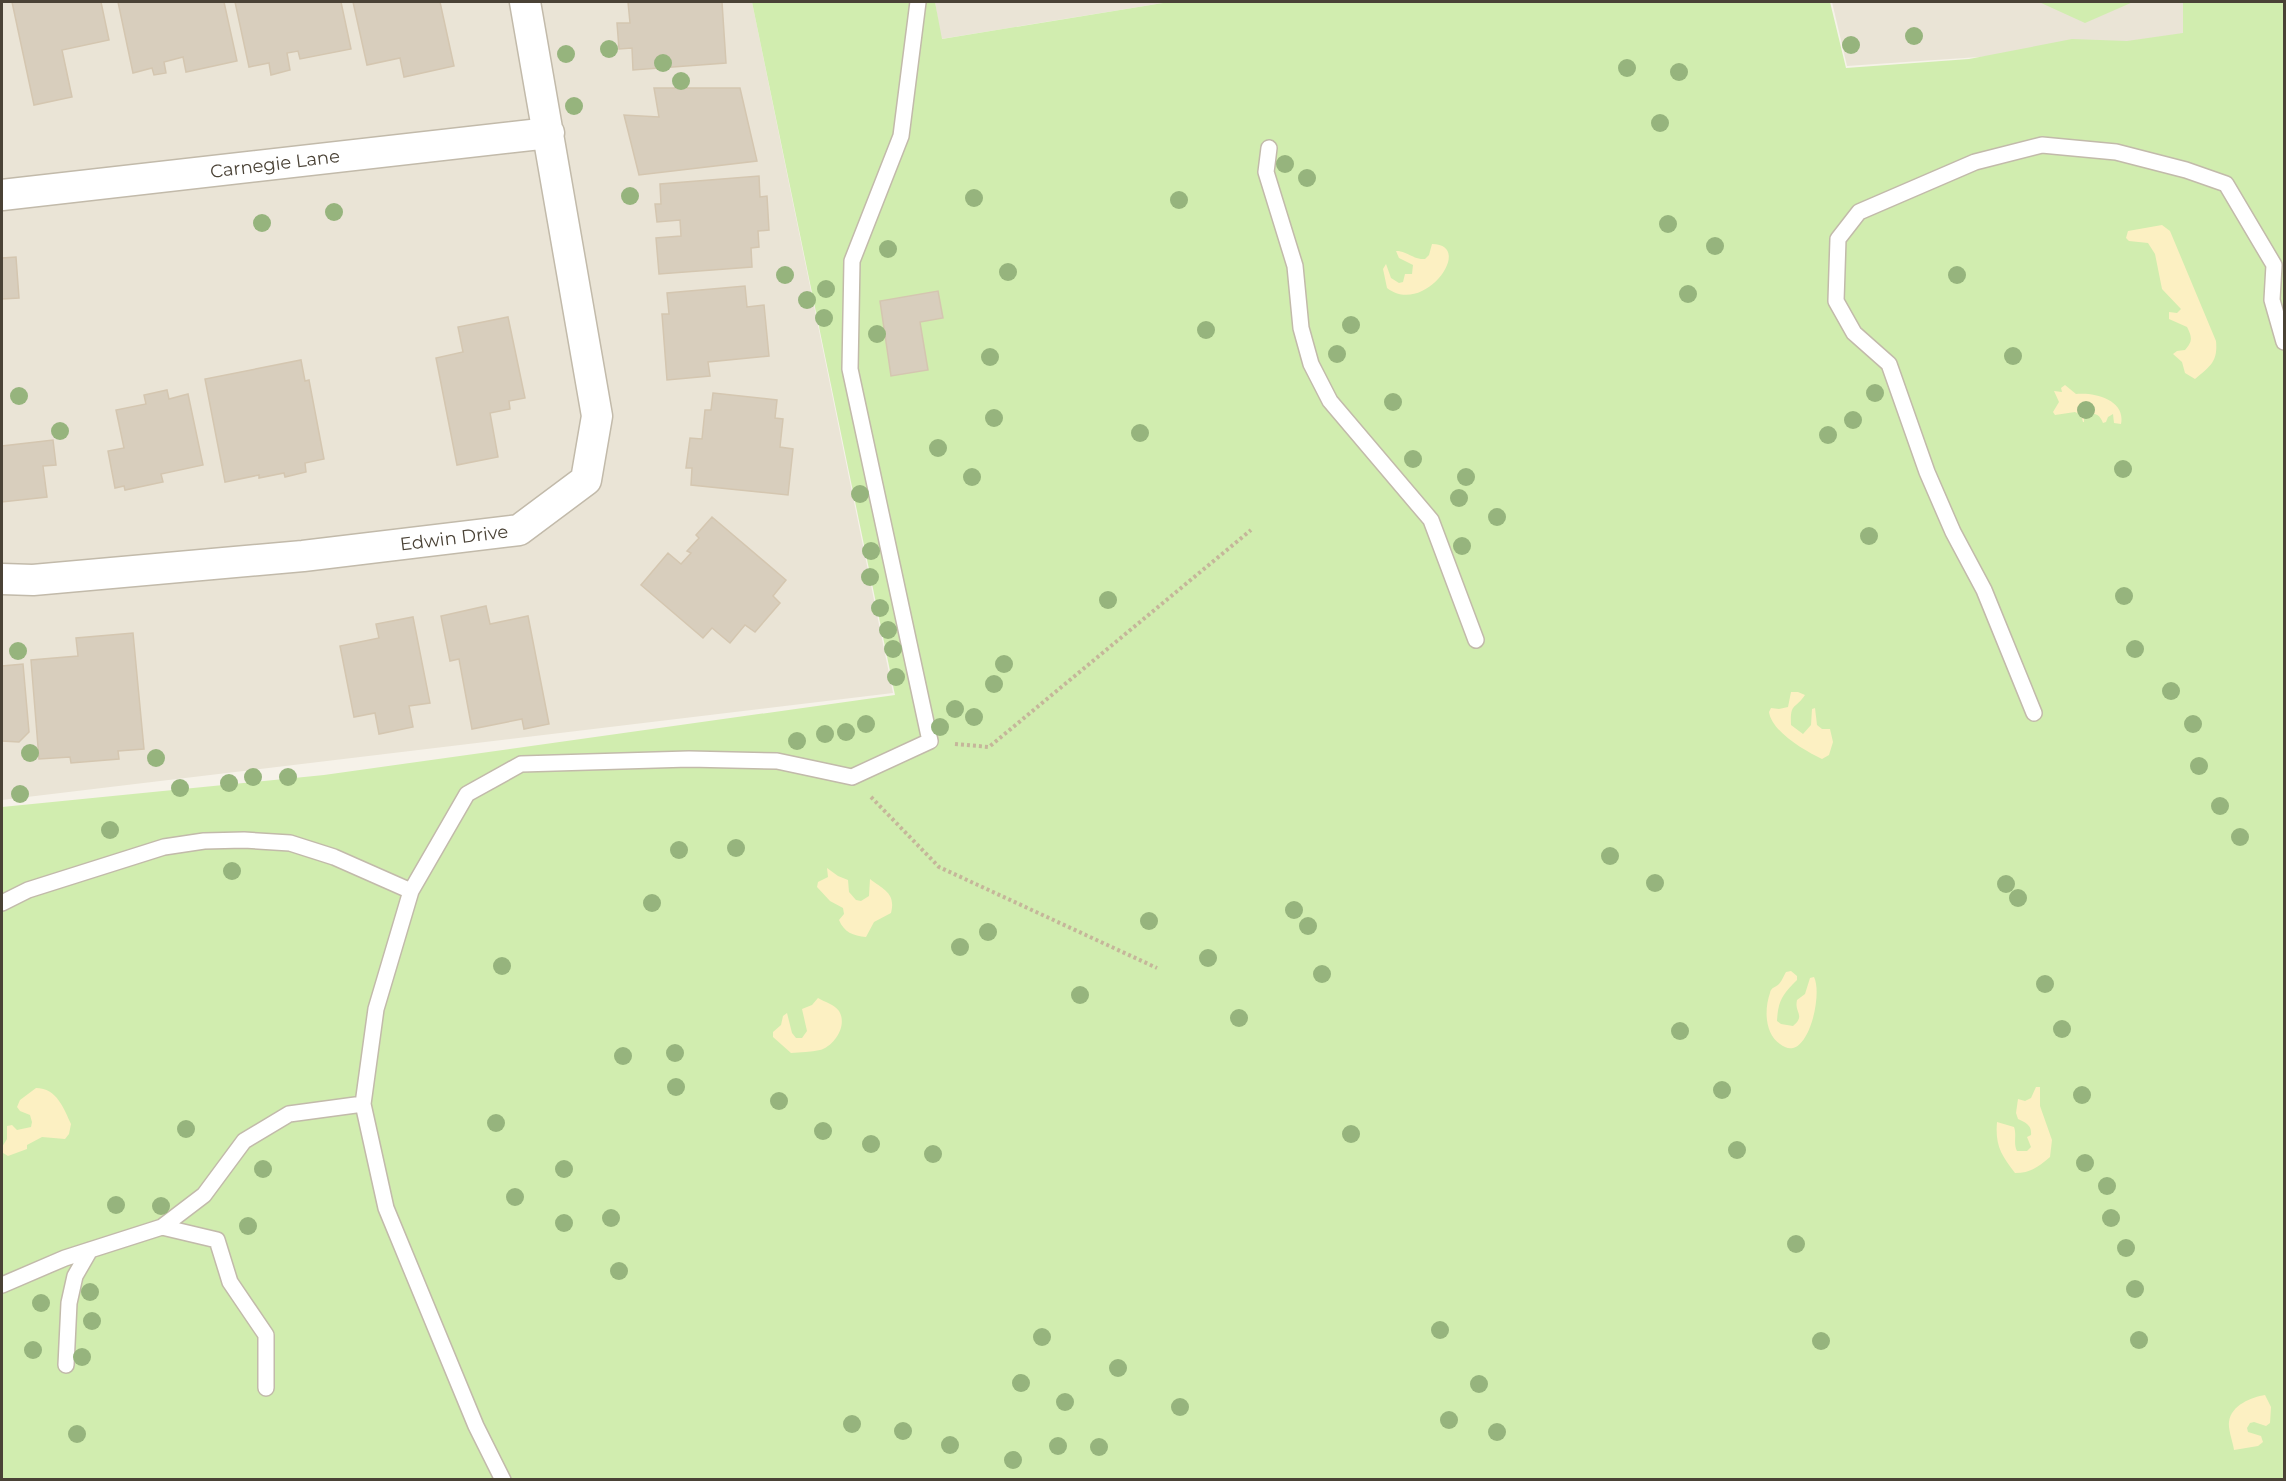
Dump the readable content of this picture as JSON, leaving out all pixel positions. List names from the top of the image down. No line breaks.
{"streets":{"street":["Carnegie Lane","Edwin Drive"]},"crossings":[["Carnegie Lane","Edwin Drive"]]}
